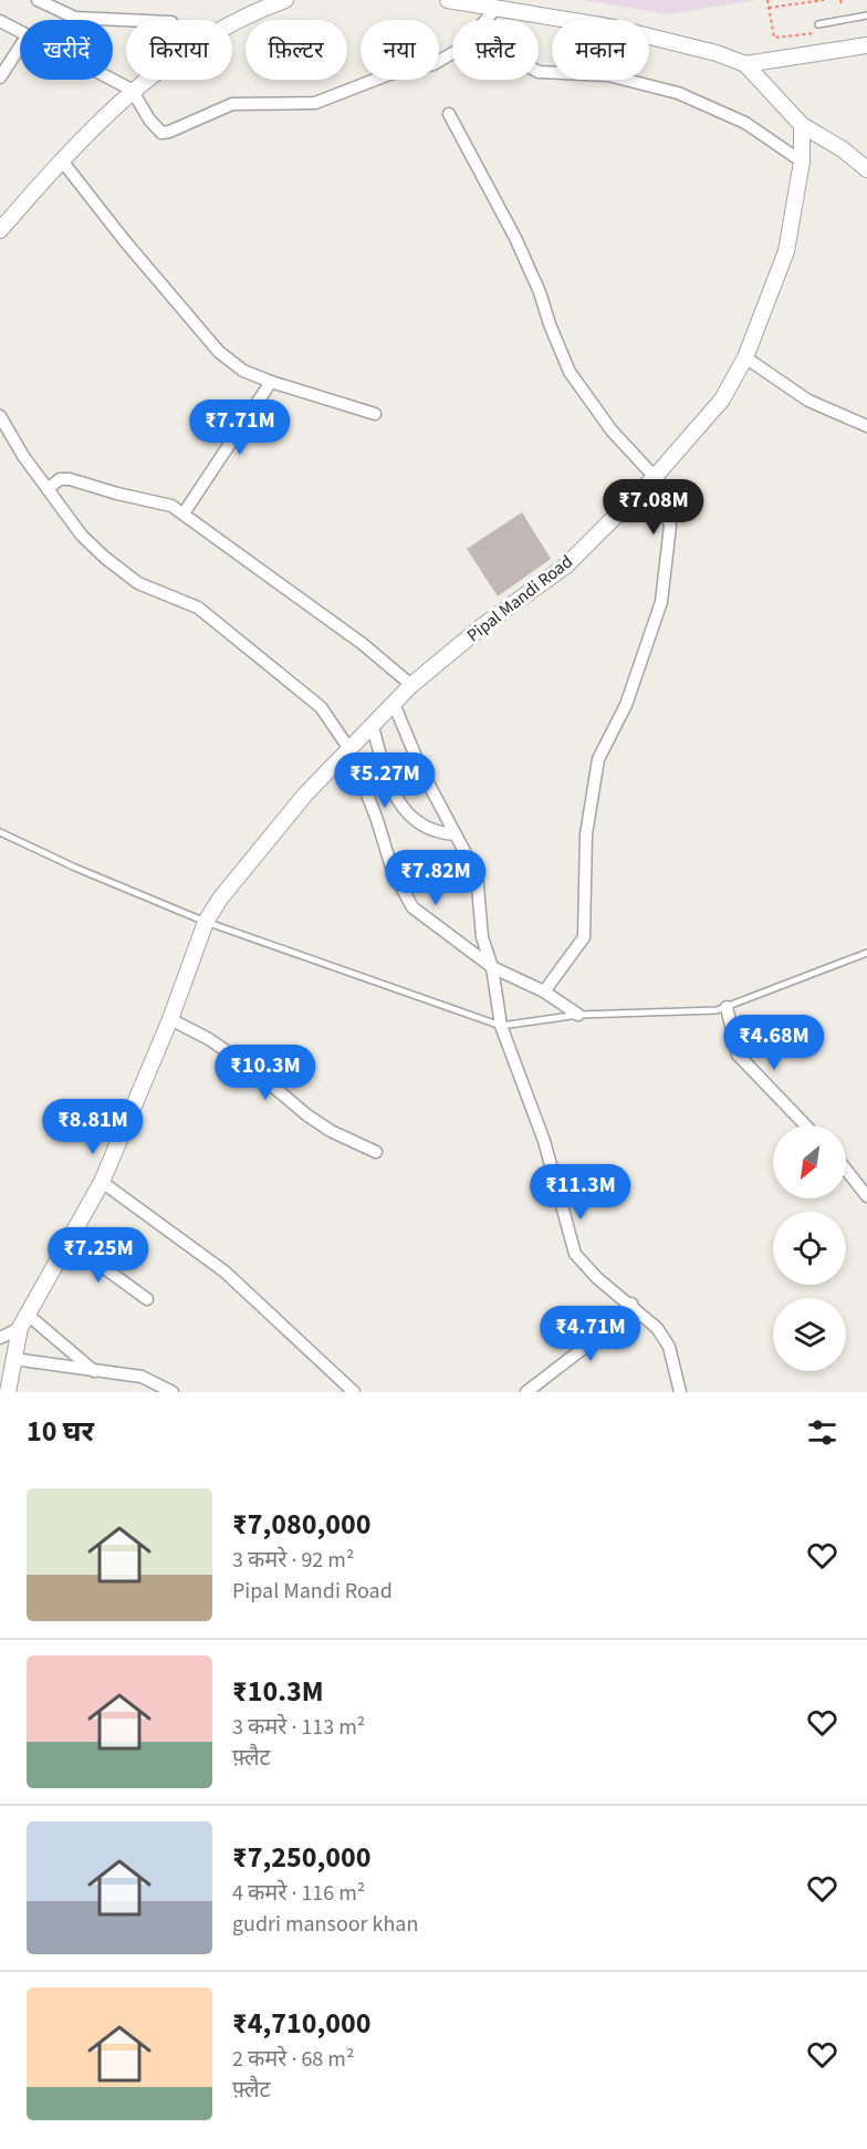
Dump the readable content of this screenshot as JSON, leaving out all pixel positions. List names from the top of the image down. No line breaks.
{"streets":{"street":["Pipal Mandi Road"]},"north":"bottom left","page":{"chip":["खरीदें","किराया","फ़िल्टर","नया","फ़्लैट","मकान"],"price":["₹7.71M","₹7.08M","₹5.27M","₹7.82M","₹4.68M","₹10.3M","₹8.81M","₹11.3M","₹7.25M","₹4.71M"],"heading":"10 घर","list":[{"name":"₹7,080,000","note":"3 कमरे · 92 m² · Pipal Mandi Road"},{"name":"₹10.3M","note":"3 कमरे · 113 m² · फ़्लैट"},{"name":"₹7,250,000","note":"4 कमरे · 116 m² · gudri mansoor khan"},{"name":"₹4,710,000","note":"2 कमरे · 68 m² · फ़्लैट"}]}}
